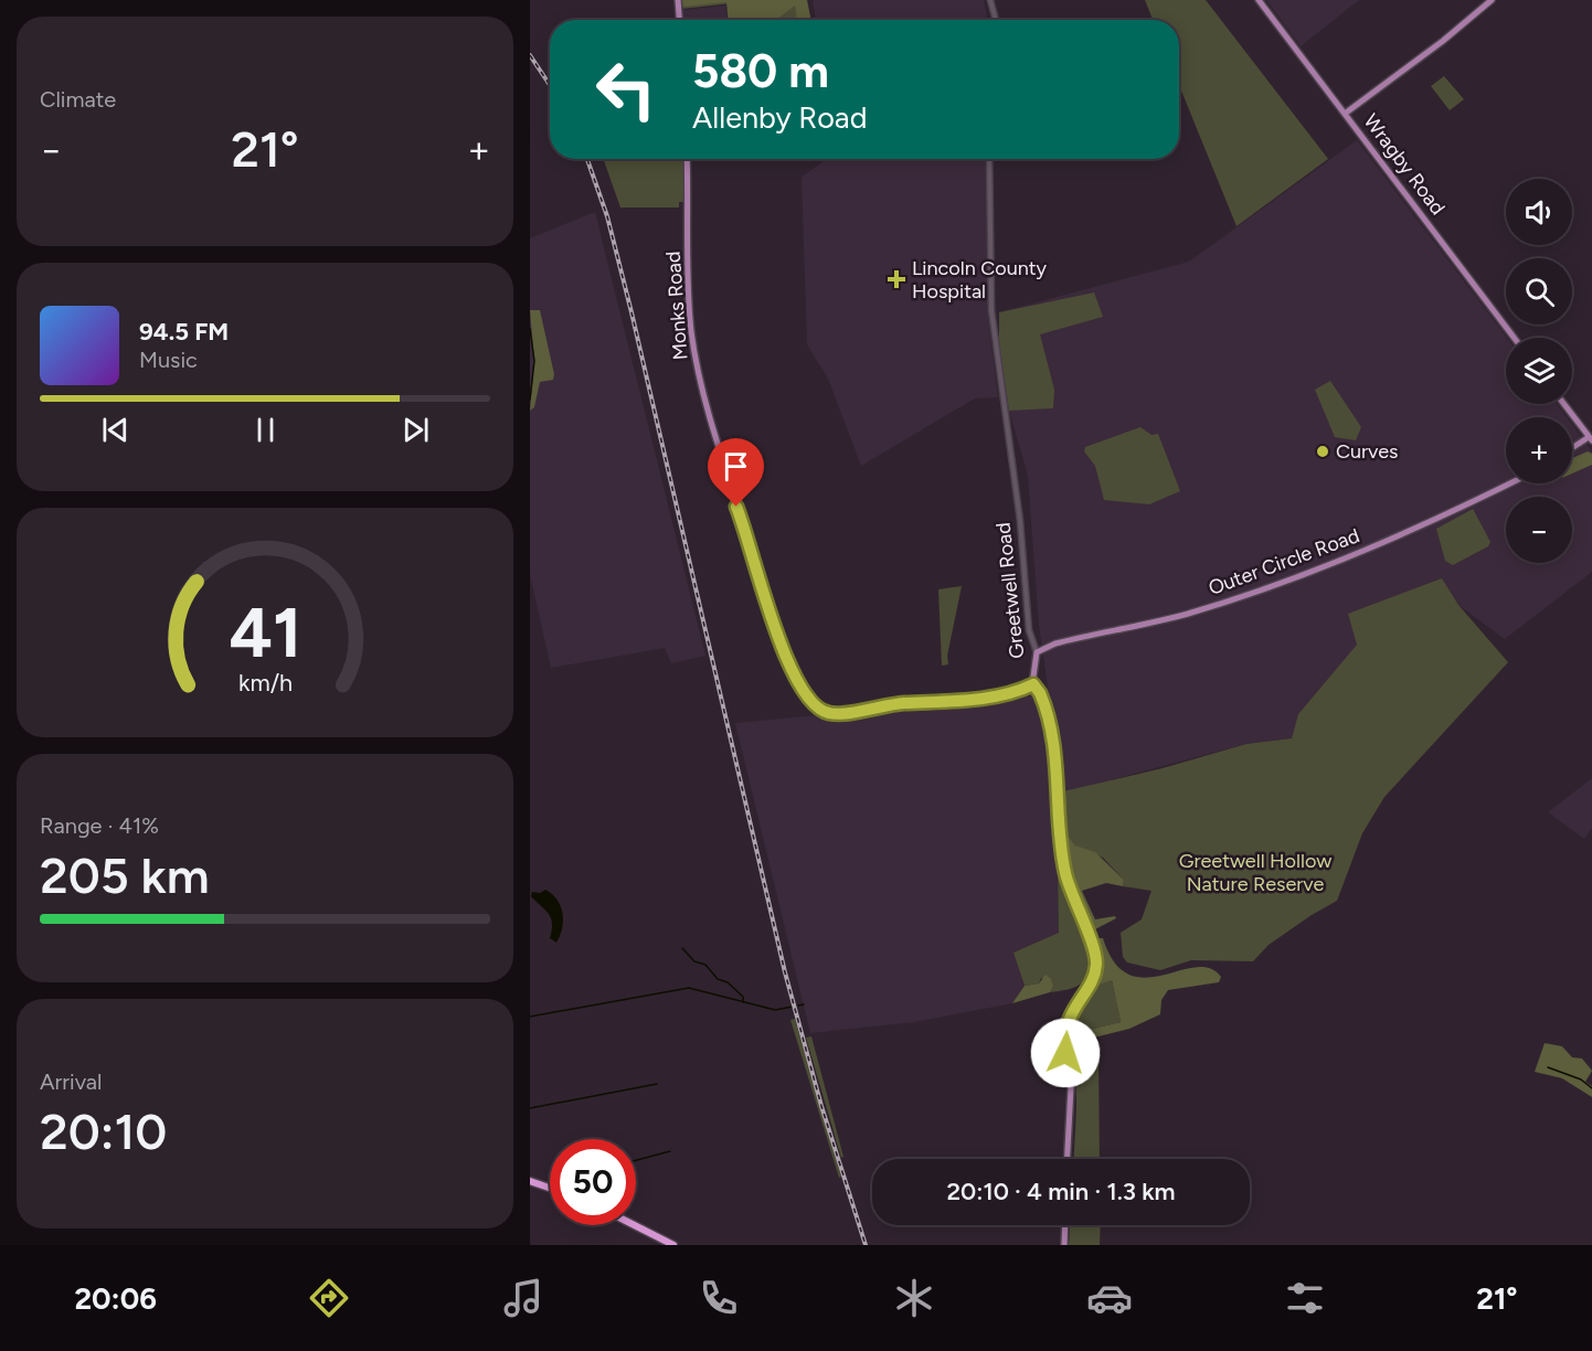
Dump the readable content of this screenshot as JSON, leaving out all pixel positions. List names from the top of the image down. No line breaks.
{"streets":{"main road":["Wragby Road","Monks Road","Outer Circle Road","Greetwell Road"]},"crossings":[["Monks Road","Greetwell Road"],["Outer Circle Road","Greetwell Road"]],"parks":["Greetwell Hollow Nature Reserve"],"places":{"health":["Lincoln County Hospital"],"other":["Curves"]},"page":{"tile":["Climate",["Range · 41%","205 km"],["Arrival","20:10"]],"turn":["580 m","Allenby Road"],"heat":["−","21°","+"],"map_buttons":["+","−"],"song":["94.5 FM","Music"],"limit":"50","trip":"20:10 · 4 min · 1.3 km","tabs":["20:06","21°"],"gauge":["41","km/h"]}}
